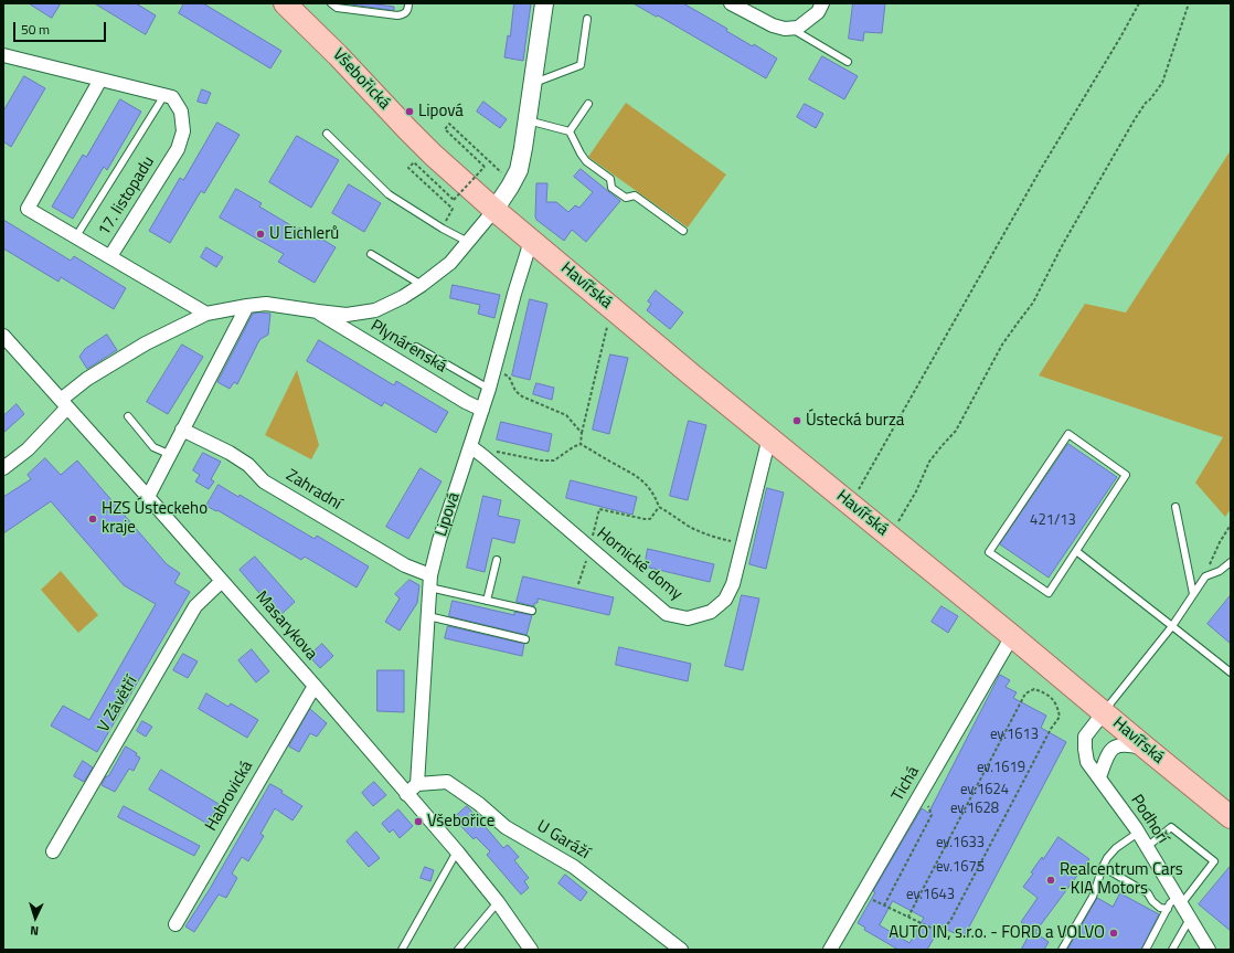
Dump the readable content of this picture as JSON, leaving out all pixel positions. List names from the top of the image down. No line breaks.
{"streets":{"main road":["Všebořická","Havířská"],"street":["17. listopadu","Plynárenská","Zahradní","Lipová","Hornické domy","Masarykova","V Závětří","Tichá","Habrovická","Podhoří","U Garáží"]},"crossings":[["Všebořická","Havířská"],["Všebořická","Plynárenská"],["Havířská","Plynárenská"],["Havířská","Lipová"],["Havířská","Hornické domy"],["Havířská","Tichá"],["Havířská","Podhoří"],["Plynárenská","Lipová"],["Plynárenská","Masarykova"],["Zahradní","Lipová"],["Lipová","Hornické domy"],["Lipová","U Garáží"],["Masarykova","V Závětří"],["Masarykova","Habrovická"]],"places":["Lipová","U Eichlerů","Ústecká burza","HZS Ústeckeho kraje","Všebořice","Realcentrum Cars - KIA Motors","AUTO IN, s.r.o. - FORD a VOLVO"],"house_numbers":["421/13","ev.1613","ev.1619","ev.1624","ev.1628","ev.1633","ev.1675","ev.1643"],"scale_bar":"50 m","north":"bottom"}
